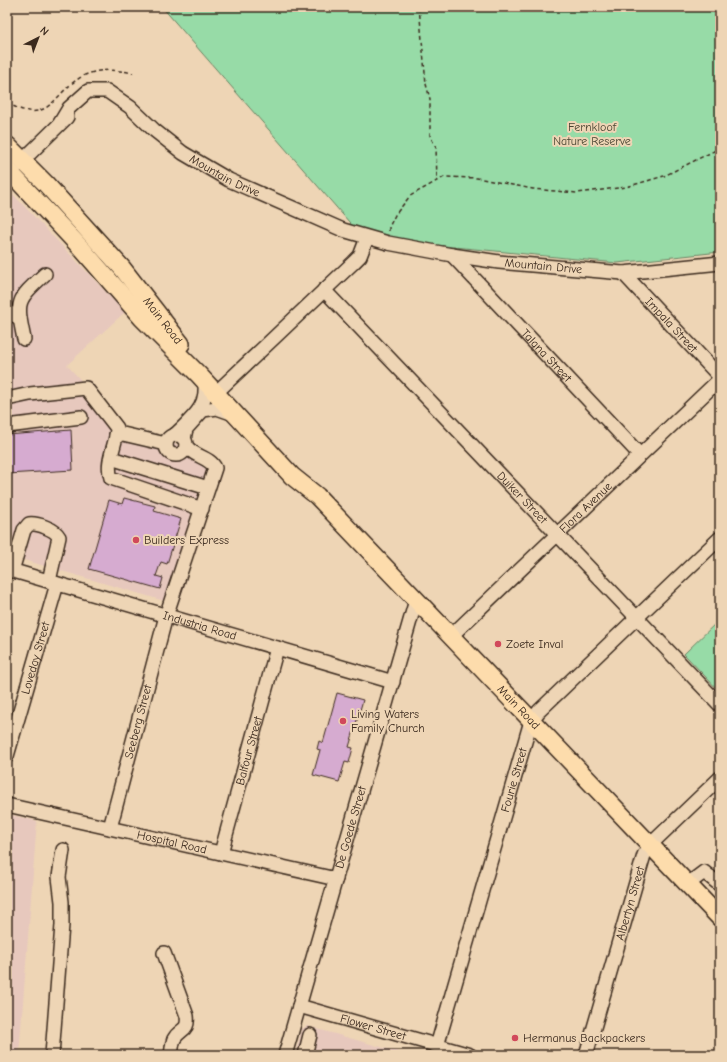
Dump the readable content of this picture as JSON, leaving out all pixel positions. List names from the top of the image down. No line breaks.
{"streets":{"main road":["Main Road"],"street":["Mountain Drive","Impala Street","Talana Street","Duiker Street","Flora Avenue","Industria Road","Loveday Street","Seeberg Street","Balfour Street","Fourie Street","De Goede Street","Hospital Road","Albertyn Street","Flower Street"]},"crossings":[["Mountain Drive","Main Road"],["Mountain Drive","Impala Street"],["Mountain Drive","Talana Street"],["Main Road","Flora Avenue"],["Main Road","Fourie Street"],["Main Road","De Goede Street"],["Main Road","Albertyn Street"],["Impala Street","Flora Avenue"],["Talana Street","Flora Avenue"],["Duiker Street","Flora Avenue"],["Duiker Street","Fourie Street"],["Industria Road","Loveday Street"],["Industria Road","Seeberg Street"],["Industria Road","Balfour Street"],["Industria Road","De Goede Street"],["Seeberg Street","Hospital Road"],["Balfour Street","Hospital Road"],["Fourie Street","Flower Street"],["De Goede Street","Hospital Road"],["De Goede Street","Flower Street"]],"parks":["Fernkloof Nature Reserve"],"places":["Builders Express","Zoete Inval","Living Waters Family Church","Hermanus Backpackers"],"north":"top right"}
